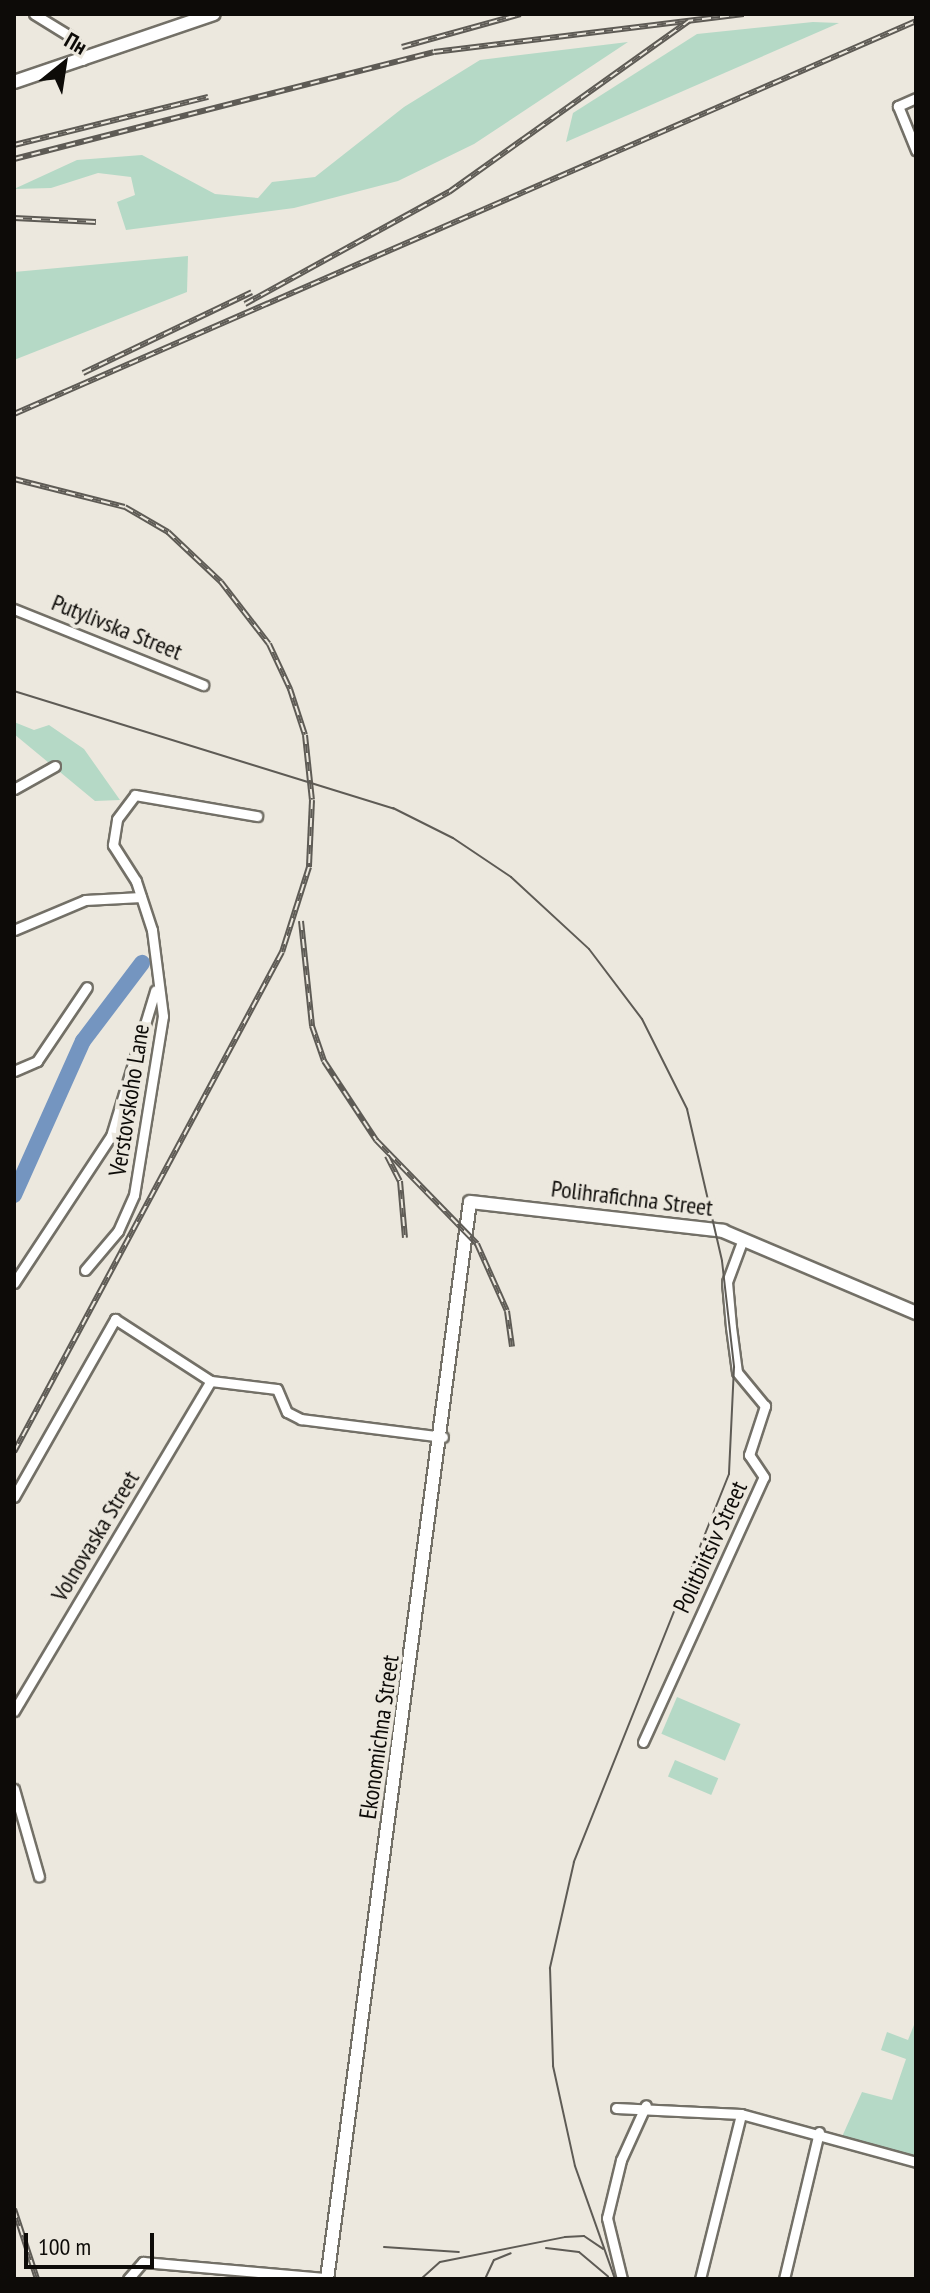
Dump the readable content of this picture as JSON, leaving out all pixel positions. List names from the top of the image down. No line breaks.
{"streets":{"street":["Putylivska Street","Verstovskoho Lane","Polihrafichna Street","Volnovaska Street","Politbiitsiv Street","Ekonomichna Street"]},"crossings":[["Polihrafichna Street","Politbiitsiv Street"],["Polihrafichna Street","Ekonomichna Street"]],"scale_bar":"100 m","north":"top right"}
